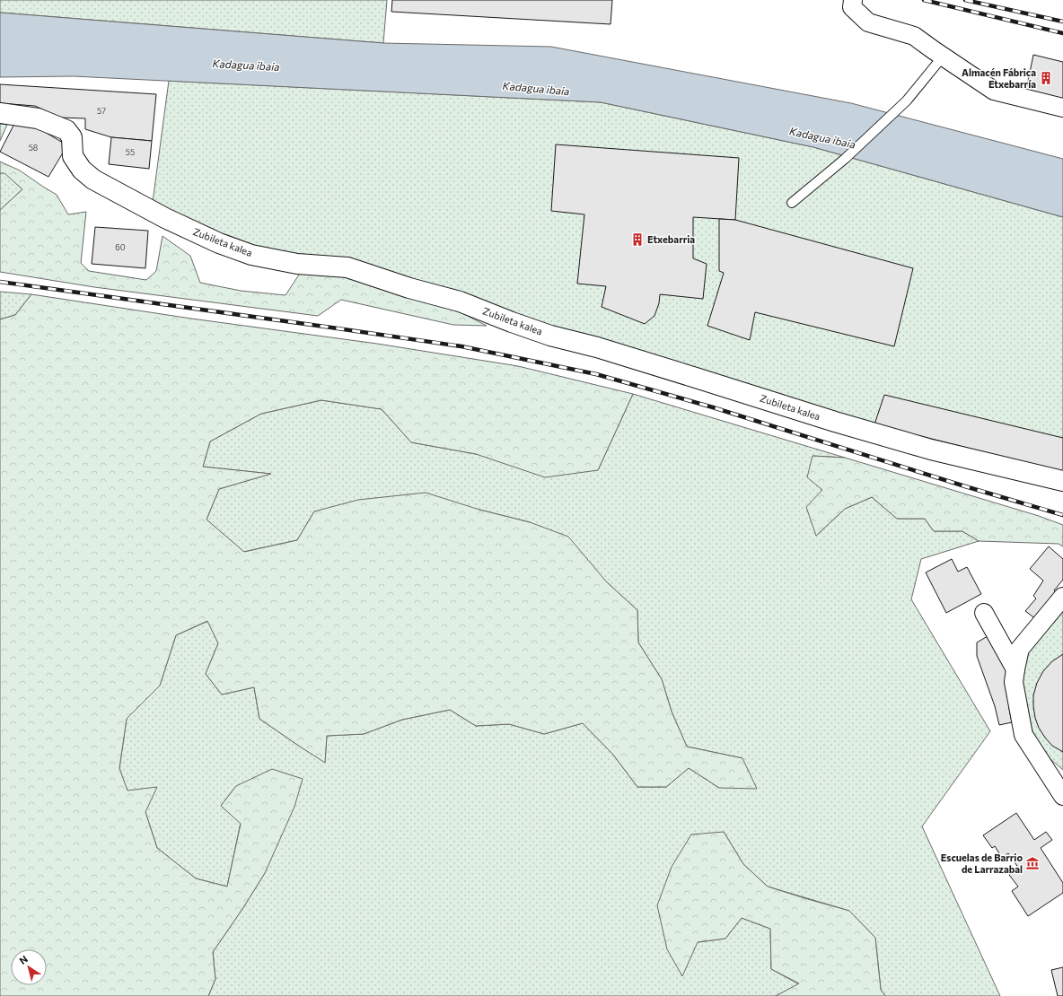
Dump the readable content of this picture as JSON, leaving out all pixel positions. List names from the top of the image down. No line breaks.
{"streets":{"street":["Zubileta kalea"]},"water":["Kadagua ibaia"],"places":{"building":["Almacén Fábrica Etxebarría","Etxebarria"],"museum":["Escuelas de Barrio de Larrazabal"]},"house_numbers":["57","58","55","60"],"north":"top left"}
